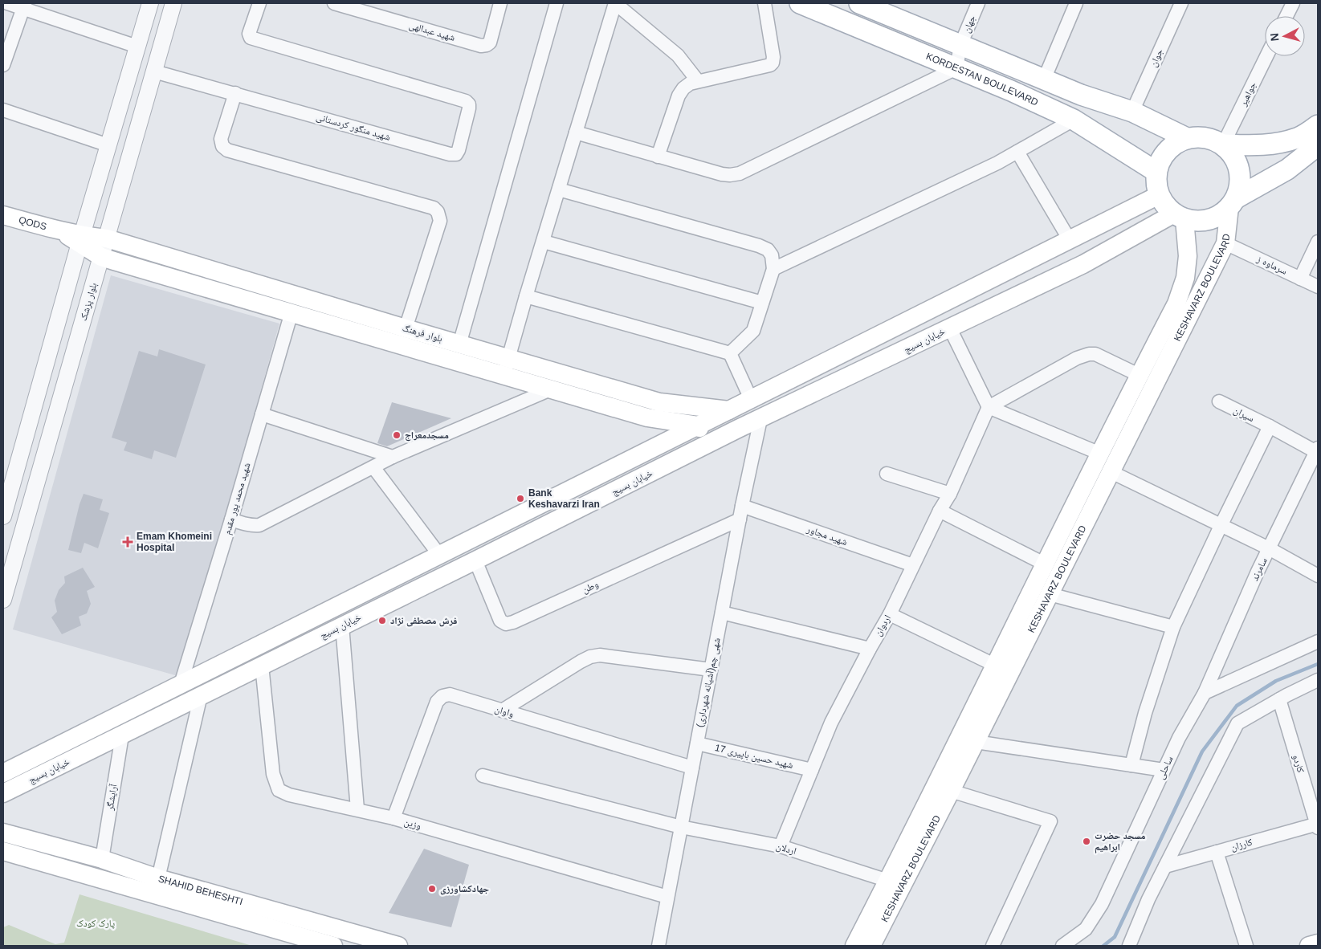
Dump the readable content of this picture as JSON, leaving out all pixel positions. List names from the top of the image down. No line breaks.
{"streets":{"main road":["KORDESTAN BOULEVARD","QODS","KESHAVARZ BOULEVARD","بلوار فرهنگ","خیابان بسیج","SHAHID BEHESHTI"],"street":["جهان","شهید عبدالهی","جوان","جواهیر","شهید منگور کردستانی","سرماوه ز","بلوار پزشک","سیران","شهید محمد پور مقدم","شهید مجاور","سامرند","وطن","اردوان","شهی چم(آشیانه شهرداری)","واوان","شهید حسین باپیری 17","کاردو","ساحلی","آرایشگر","وزین","کارزان","اردلان"]},"crossings":[["جهان","KORDESTAN BOULEVARD"],["KORDESTAN BOULEVARD","جواهیر"],["KORDESTAN BOULEVARD","KESHAVARZ BOULEVARD"],["KORDESTAN BOULEVARD","خیابان بسیج"],["جواهیر","KESHAVARZ BOULEVARD"],["جواهیر","خیابان بسیج"],["شهید منگور کردستانی","بلوار پزشک"],["QODS","بلوار فرهنگ"],["سرماوه ز","KESHAVARZ BOULEVARD"],["KESHAVARZ BOULEVARD","خیابان بسیج"],["KESHAVARZ BOULEVARD","اردلان"],["بلوار پزشک","بلوار فرهنگ"],["بلوار فرهنگ","خیابان بسیج"],["بلوار فرهنگ","شهید محمد پور مقدم"],["خیابان بسیج","شهید محمد پور مقدم"],["خیابان بسیج","وطن"],["خیابان بسیج","شهی چم(آشیانه شهرداری)"],["خیابان بسیج","آرایشگر"],["خیابان بسیج","وزین"],["سیران","سامرند"],["شهید مجاور","اردوان"],["شهید مجاور","شهی چم(آشیانه شهرداری)"],["سامرند","ساحلی"],["وطن","شهی چم(آشیانه شهرداری)"],["اردوان","شهید حسین باپیری 17"],["اردوان","اردلان"],["شهی چم(آشیانه شهرداری)","واوان"],["شهی چم(آشیانه شهرداری)","شهید حسین باپیری 17"],["شهی چم(آشیانه شهرداری)","وزین"],["شهی چم(آشیانه شهرداری)","اردلان"],["واوان","وزین"],["کاردو","کارزان"],["آرایشگر","SHAHID BEHESHTI"]],"parks":["پارک کودک"],"places":{"other":["مسجدمعراج","Bank Keshavarzi Iran","فرش مصطفی نژاد","مسجد حضرت ابراهیم","جهادکشاورزی"],"health":["Emam Khomeini Hospital"]},"north":"left"}
